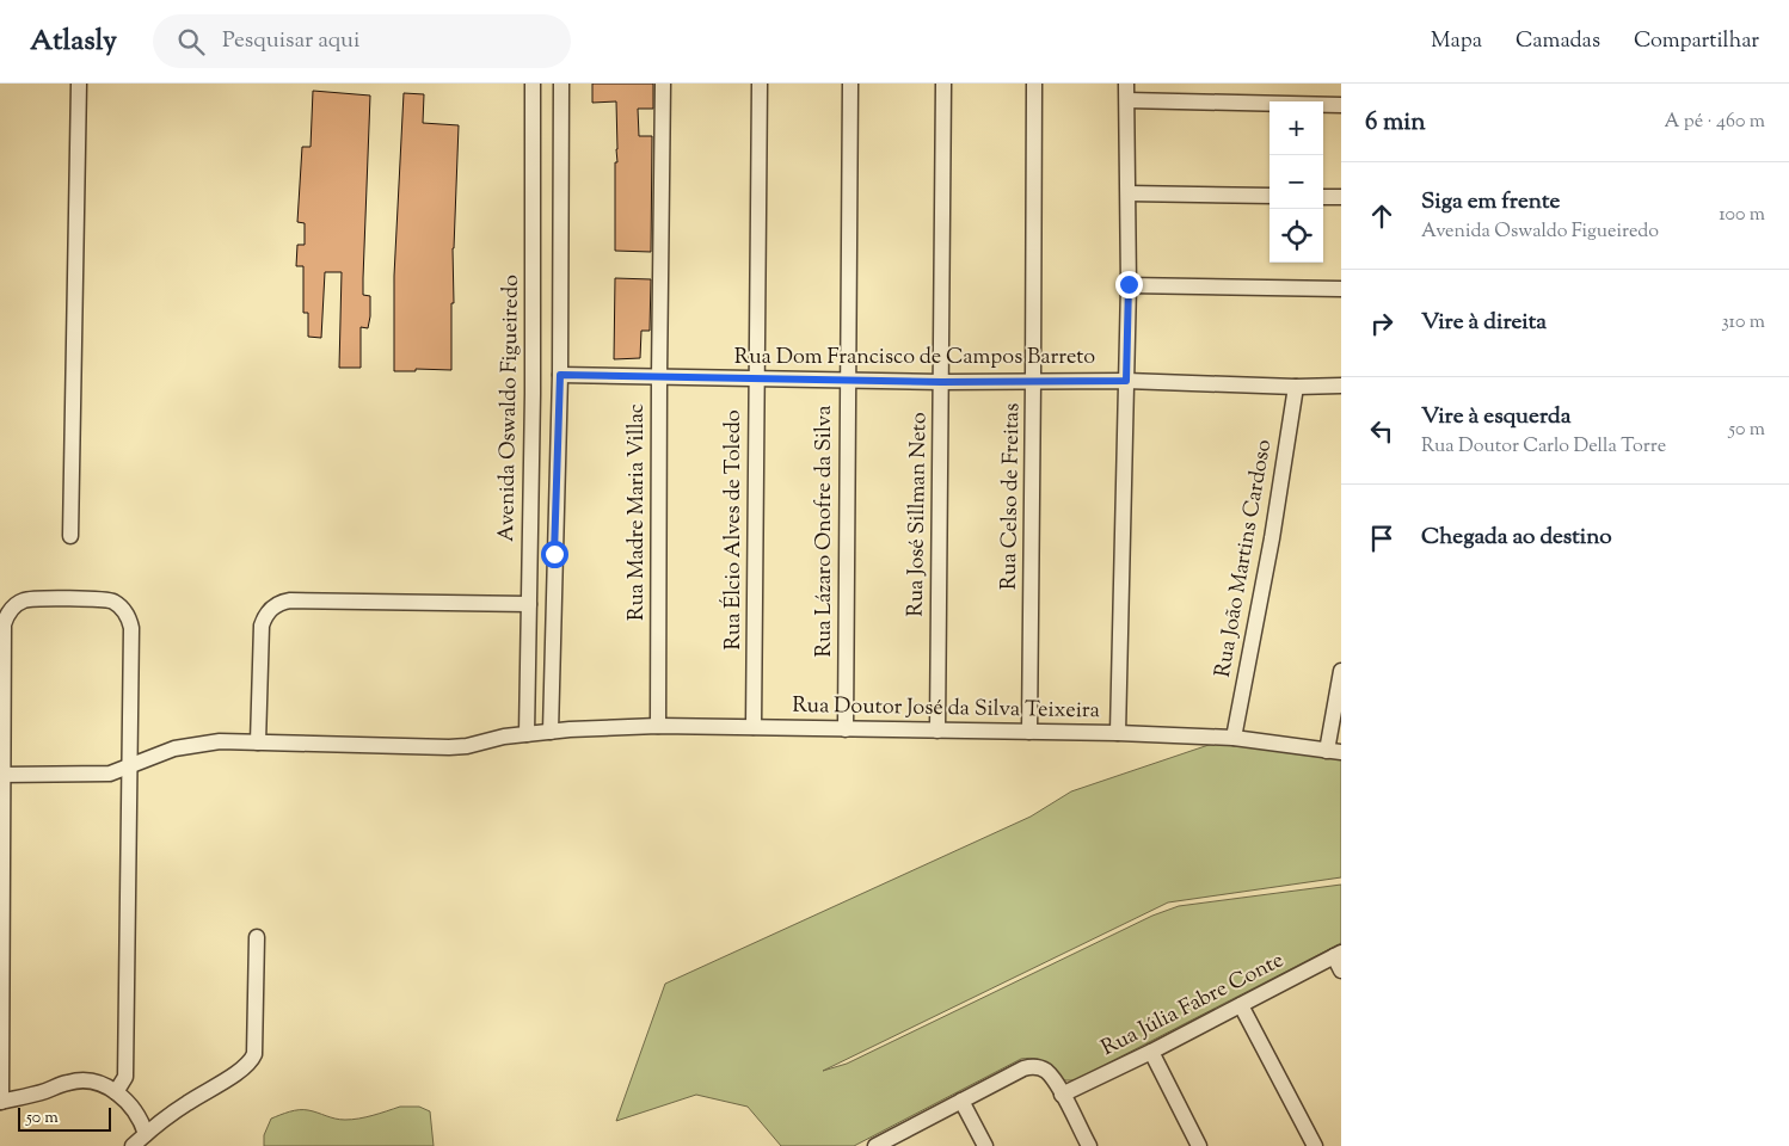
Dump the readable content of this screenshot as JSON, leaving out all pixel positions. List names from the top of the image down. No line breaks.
{"streets":{"street":["Rua Dom Francisco de Campos Barreto","Avenida Oswaldo Figueiredo","Rua Celso de Freitas","Rua Madre Maria Villac","Rua José Sillman Neto","Rua Élcio Alves de Toledo","Rua Lázaro Onofre da Silva","Rua João Martins Cardoso","Rua Doutor José da Silva Teixeira","Rua Júlia Fabre Conte"]},"crossings":[["Rua Dom Francisco de Campos Barreto","Rua Celso de Freitas"],["Rua Dom Francisco de Campos Barreto","Rua Madre Maria Villac"],["Rua Dom Francisco de Campos Barreto","Rua José Sillman Neto"],["Rua Dom Francisco de Campos Barreto","Rua Élcio Alves de Toledo"],["Rua Dom Francisco de Campos Barreto","Rua Lázaro Onofre da Silva"],["Rua Dom Francisco de Campos Barreto","Rua João Martins Cardoso"],["Avenida Oswaldo Figueiredo","Rua Doutor José da Silva Teixeira"],["Rua Celso de Freitas","Rua Doutor José da Silva Teixeira"],["Rua Madre Maria Villac","Rua Doutor José da Silva Teixeira"],["Rua José Sillman Neto","Rua Doutor José da Silva Teixeira"],["Rua Élcio Alves de Toledo","Rua Doutor José da Silva Teixeira"],["Rua Lázaro Onofre da Silva","Rua Doutor José da Silva Teixeira"],["Rua João Martins Cardoso","Rua Doutor José da Silva Teixeira"]],"scale_bar":"50 m","page":{"header":"Atlasly","search":"Pesquisar aqui","nav":["Mapa","Camadas","Compartilhar"],"heading":["6 min","A pé · 460 m"],"map_buttons":["+","−"],"list":[["Siga em frente","Avenida Oswaldo Figueiredo","100 m"],["Vire à direita","310 m"],["Vire à esquerda","Rua Doutor Carlo Della Torre","50 m"],"Chegada ao destino"],"scale":"50 m"}}
